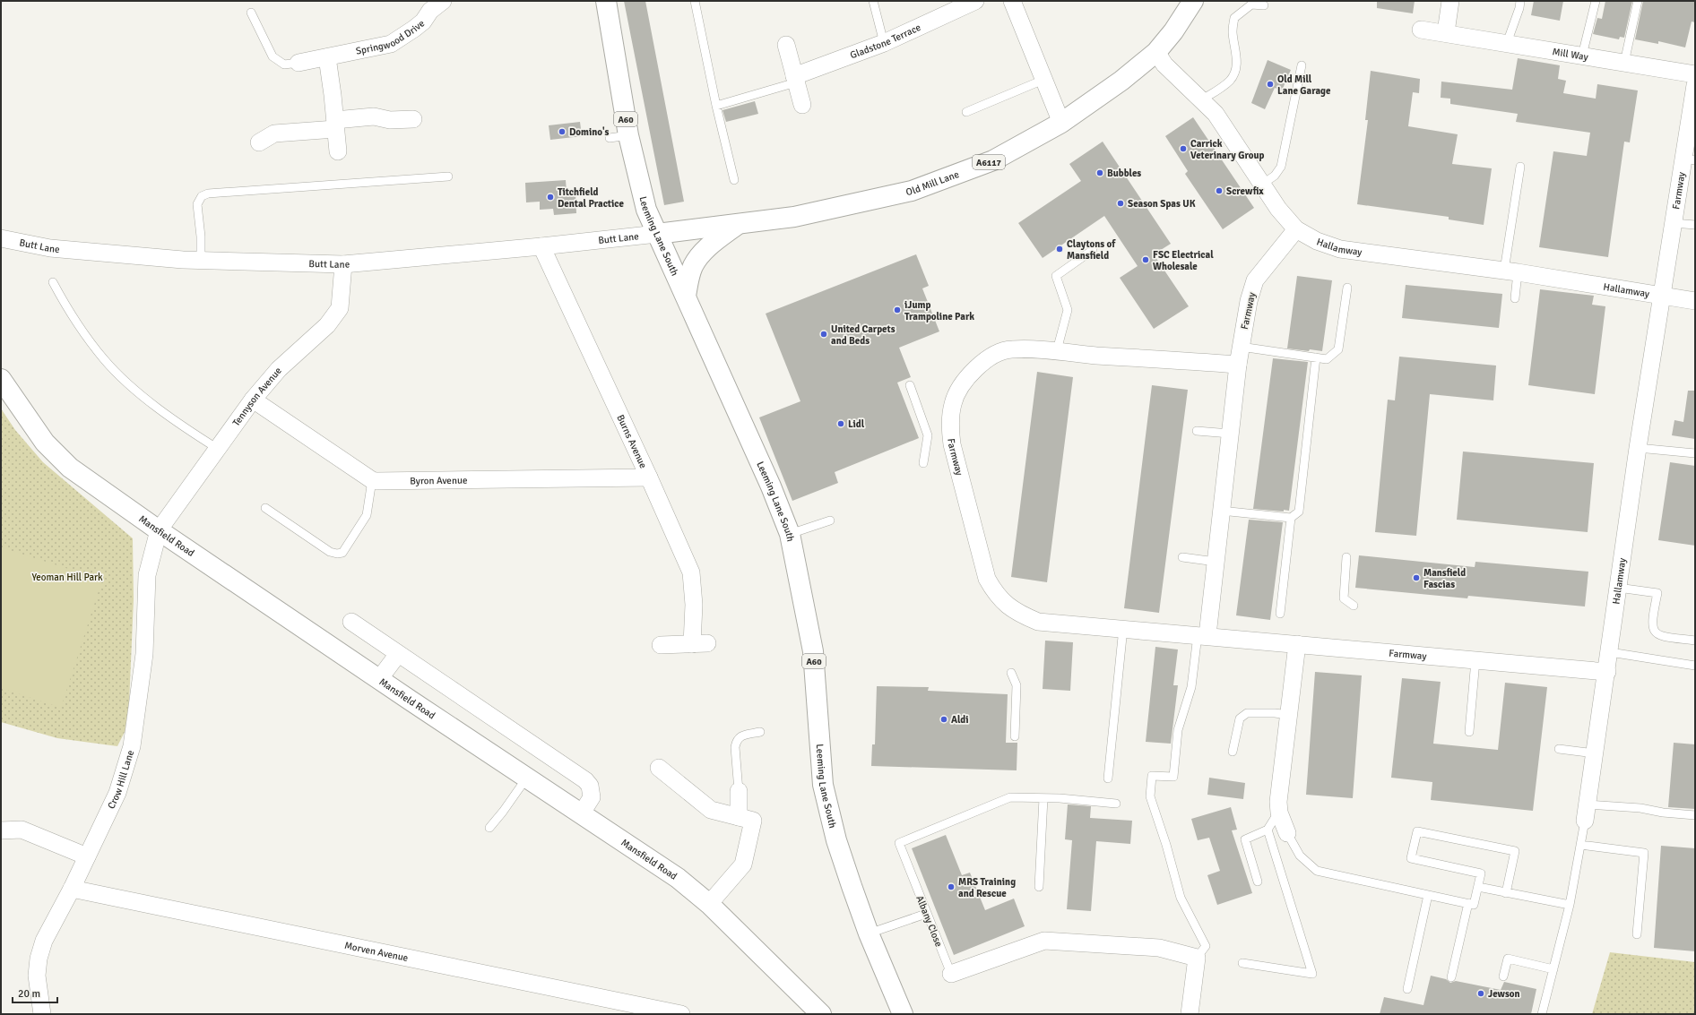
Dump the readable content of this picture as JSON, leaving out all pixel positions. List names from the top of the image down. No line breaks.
{"streets":{"main road":["A60","A6117","Old Mill Lane","Leeming Lane South","Mansfield Road"],"street":["Springwood Drive","Gladstone Terrace","Mill Way","Farmway","Butt Lane","Hallamway","Tennyson Avenue","Burns Avenue","Byron Avenue","Crow Hill Lane","Albany Close","Morven Avenue"]},"crossings":[["Mill Way","Farmway"],["Old Mill Lane","Leeming Lane South"],["Old Mill Lane","Butt Lane"],["Old Mill Lane","Hallamway"],["Farmway","Hallamway"],["Leeming Lane South","Butt Lane"],["Butt Lane","Tennyson Avenue"],["Butt Lane","Burns Avenue"],["Tennyson Avenue","Mansfield Road"],["Tennyson Avenue","Crow Hill Lane"],["Burns Avenue","Byron Avenue"],["Mansfield Road","Crow Hill Lane"],["Crow Hill Lane","Morven Avenue"]],"parks":["Yeoman Hill Park"],"places":["Old Mill Lane Garage","Domino's","Carrick Veterinary Group","Bubbles","Screwfix","Titchfield Dental Practice","Season Spas UK","Claytons of Mansfield","FSC Electrical Wholesale","iJump Trampoline Park","United Carpets and Beds","Lidl","Mansfield Fascias","Aldi","MRS Training and Rescue","Jewson"],"scale_bar":"20 m"}
